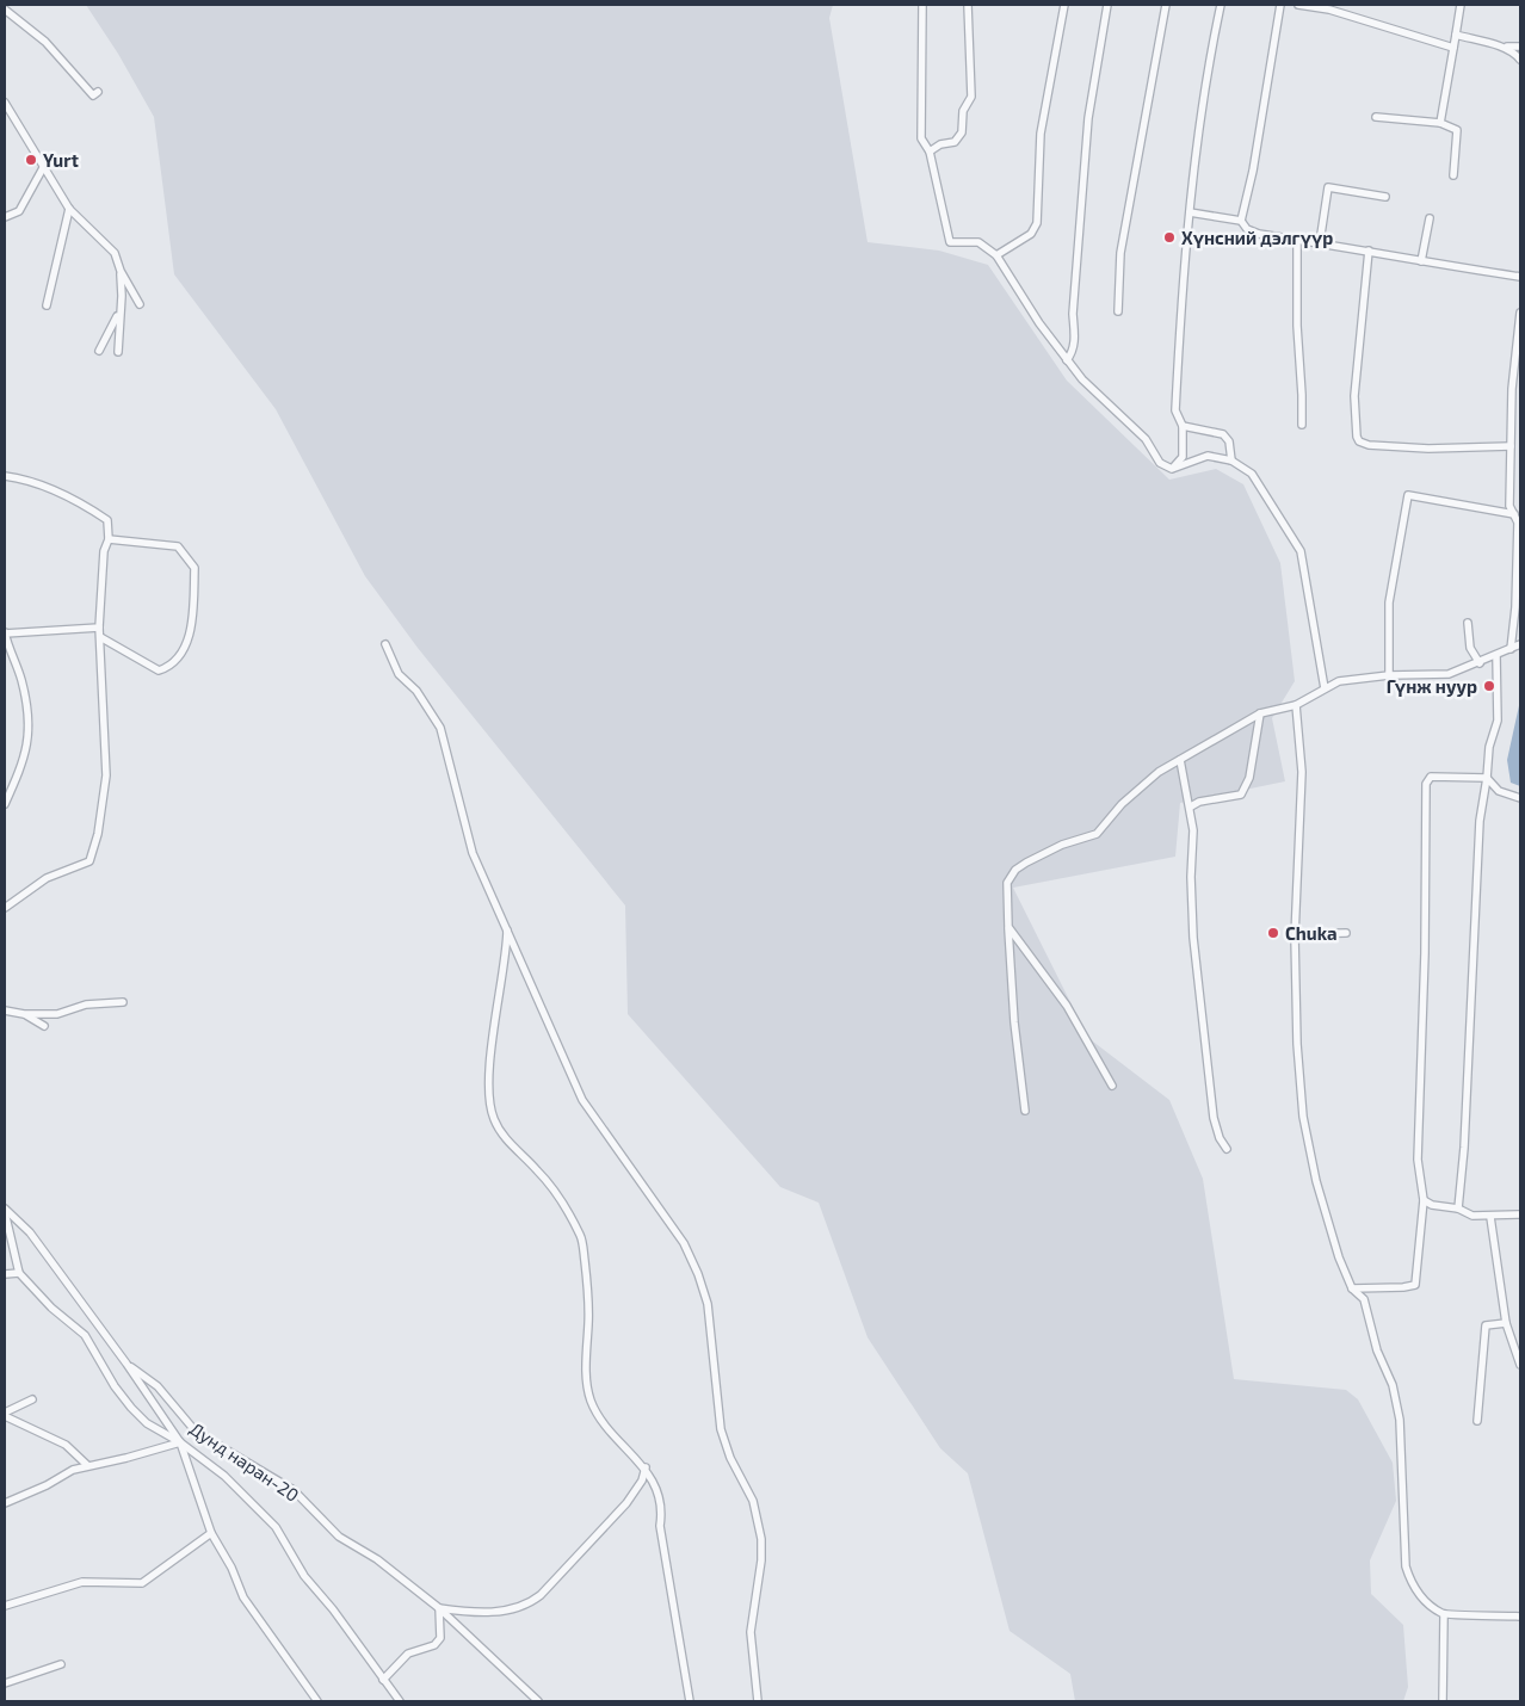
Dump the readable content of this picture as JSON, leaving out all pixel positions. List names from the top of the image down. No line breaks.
{"streets":{"street":["Дунд наран-20"]},"places":["Yurt","Хүнсний дэлгүүр","Гүнж нуур","Chuka"]}
